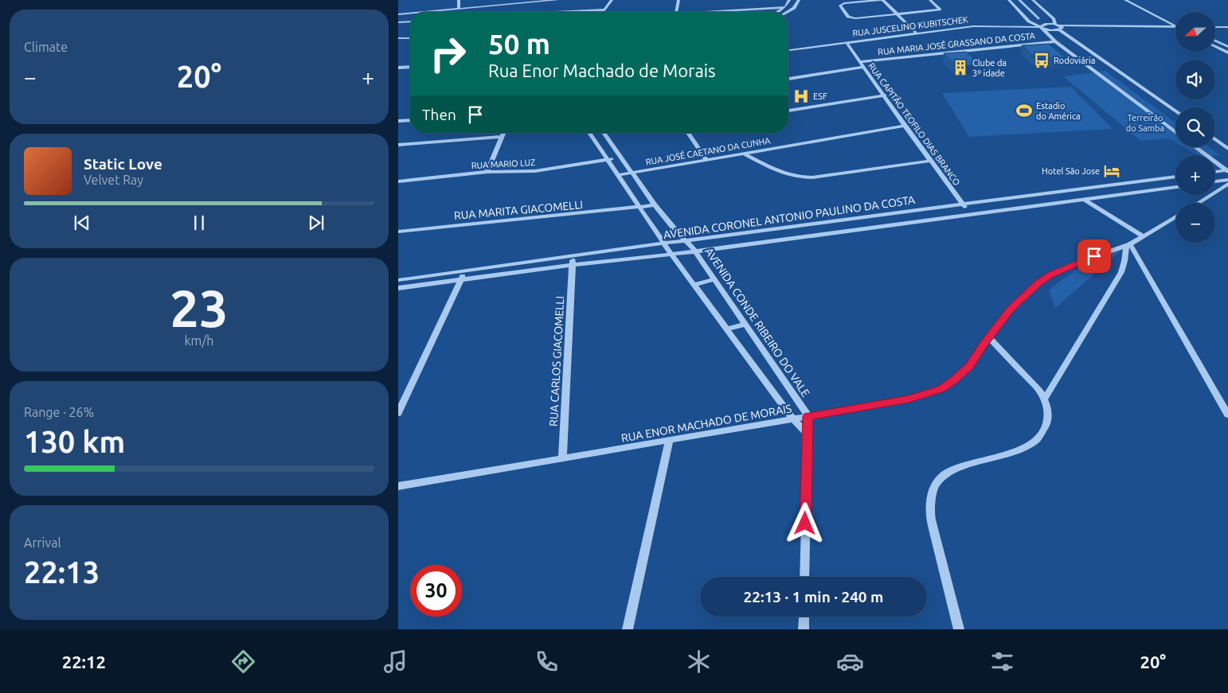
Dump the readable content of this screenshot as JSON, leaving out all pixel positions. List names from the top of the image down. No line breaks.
{"streets":{"street":["RUA JUSCELINO KUBITSCHEK","RUA MARIA JOSÉ GRASSANO DA COSTA","RUA CAPITÃO TEOFILO DIAS BRANCO","RUA JOSÉ CAETANO DA CUNHA","RUA MARIO LUZ","RUA MARITA GIACOMELLI","AVENIDA CORONEL ANTONIO PAULINO DA COSTA","AVENIDA CONDE RIBEIRO DO VALE","RUA CARLOS GIACOMELLI","RUA ENOR MACHADO DE MORAIS"]},"crossings":[["RUA JUSCELINO KUBITSCHEK","RUA CAPITÃO TEOFILO DIAS BRANCO"],["RUA MARIA JOSÉ GRASSANO DA COSTA","RUA CAPITÃO TEOFILO DIAS BRANCO"],["RUA CAPITÃO TEOFILO DIAS BRANCO","RUA JOSÉ CAETANO DA CUNHA"],["RUA CAPITÃO TEOFILO DIAS BRANCO","AVENIDA CORONEL ANTONIO PAULINO DA COSTA"],["RUA JOSÉ CAETANO DA CUNHA","AVENIDA CONDE RIBEIRO DO VALE"],["RUA MARIO LUZ","AVENIDA CONDE RIBEIRO DO VALE"],["RUA MARITA GIACOMELLI","AVENIDA CONDE RIBEIRO DO VALE"],["AVENIDA CORONEL ANTONIO PAULINO DA COSTA","AVENIDA CONDE RIBEIRO DO VALE"],["AVENIDA CORONEL ANTONIO PAULINO DA COSTA","RUA CARLOS GIACOMELLI"],["AVENIDA CONDE RIBEIRO DO VALE","RUA ENOR MACHADO DE MORAIS"],["RUA CARLOS GIACOMELLI","RUA ENOR MACHADO DE MORAIS"]],"parks":["Terreirão do Samba"],"places":{"bus stop":["Rodoviária"],"building":["Clube da 3º idade"],"hospital":["ESF"],"sports":["Estadio do América"],"hotel":["Hotel São Jose"]},"north":"left","page":{"tile":["Climate",["23","km/h"],["Range · 26%","130 km"],["Arrival","22:13"]],"map_buttons":["+","−"],"turn":["50 m","Rua Enor Machado de Morais"],"heat":["−","20°","+"],"then":"Then","song":["Static Love","Velvet Ray"],"limit":"30","trip":"22:13 · 1 min · 240 m","tabs":["22:12","20°"]}}
